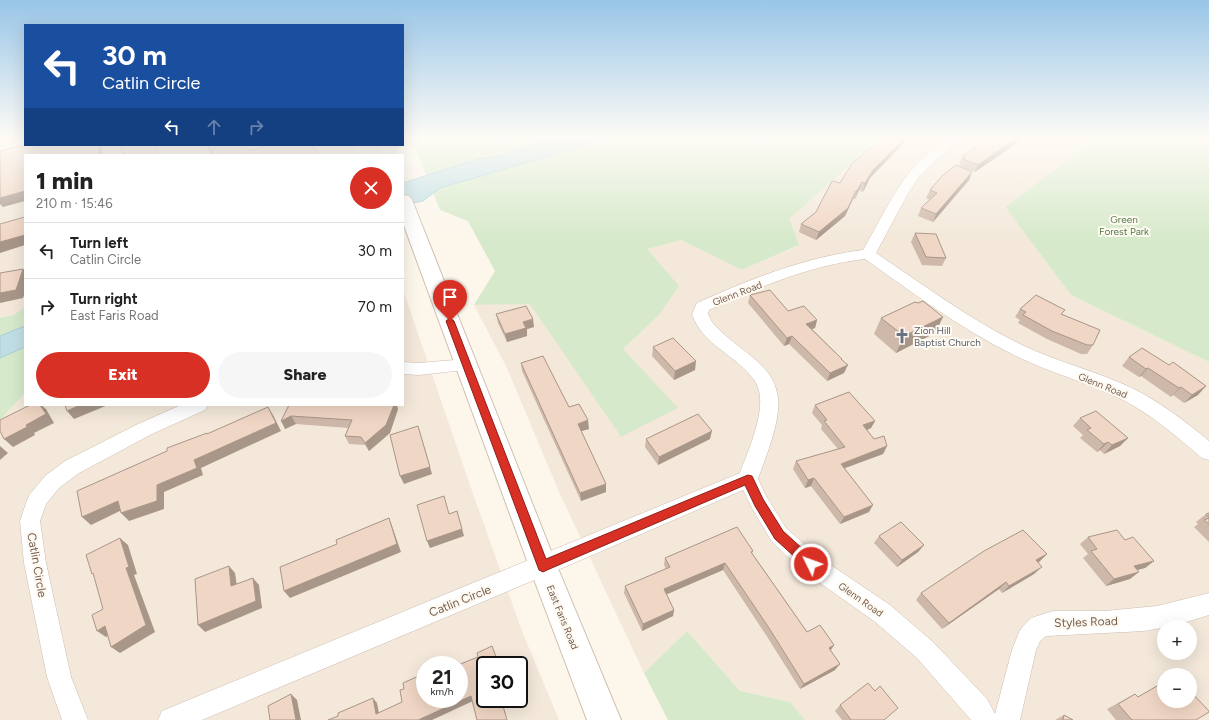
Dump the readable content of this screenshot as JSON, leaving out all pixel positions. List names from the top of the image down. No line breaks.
{"streets":{"main road":["East Faris Road"],"street":["Glenn Road","Catlin Circle","Styles Road"]},"crossings":[["Glenn Road","Catlin Circle"],["Catlin Circle","East Faris Road"]],"parks":["Green Forest Park"],"places":{"church":["Zion Hill Baptist Church"]},"page":{"turn":["30 m","Catlin Circle"],"heading":["1 min","210 m · 15:46"],"list":[{"name":"Turn left","note":"Catlin Circle","value":"30 m"},{"name":"Turn right","note":"East Faris Road","value":"70 m"}],"buttons":["Exit","Share"],"map_buttons":["+","−"],"speed":"21 km/h","limit":"30"}}
